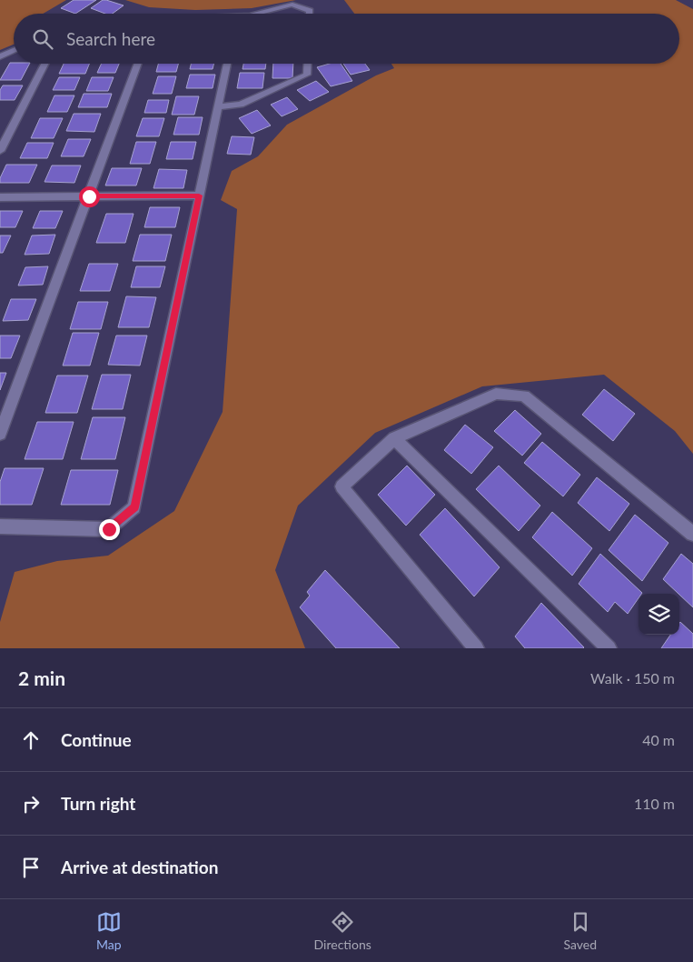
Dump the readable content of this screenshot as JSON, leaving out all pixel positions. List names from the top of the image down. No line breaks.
{"page":{"search":"Search here","heading":["2 min","Walk · 150 m"],"list":[["Continue","40 m"],["Turn right","110 m"],"Arrive at destination"],"nav":["Map","Directions","Saved"]}}
